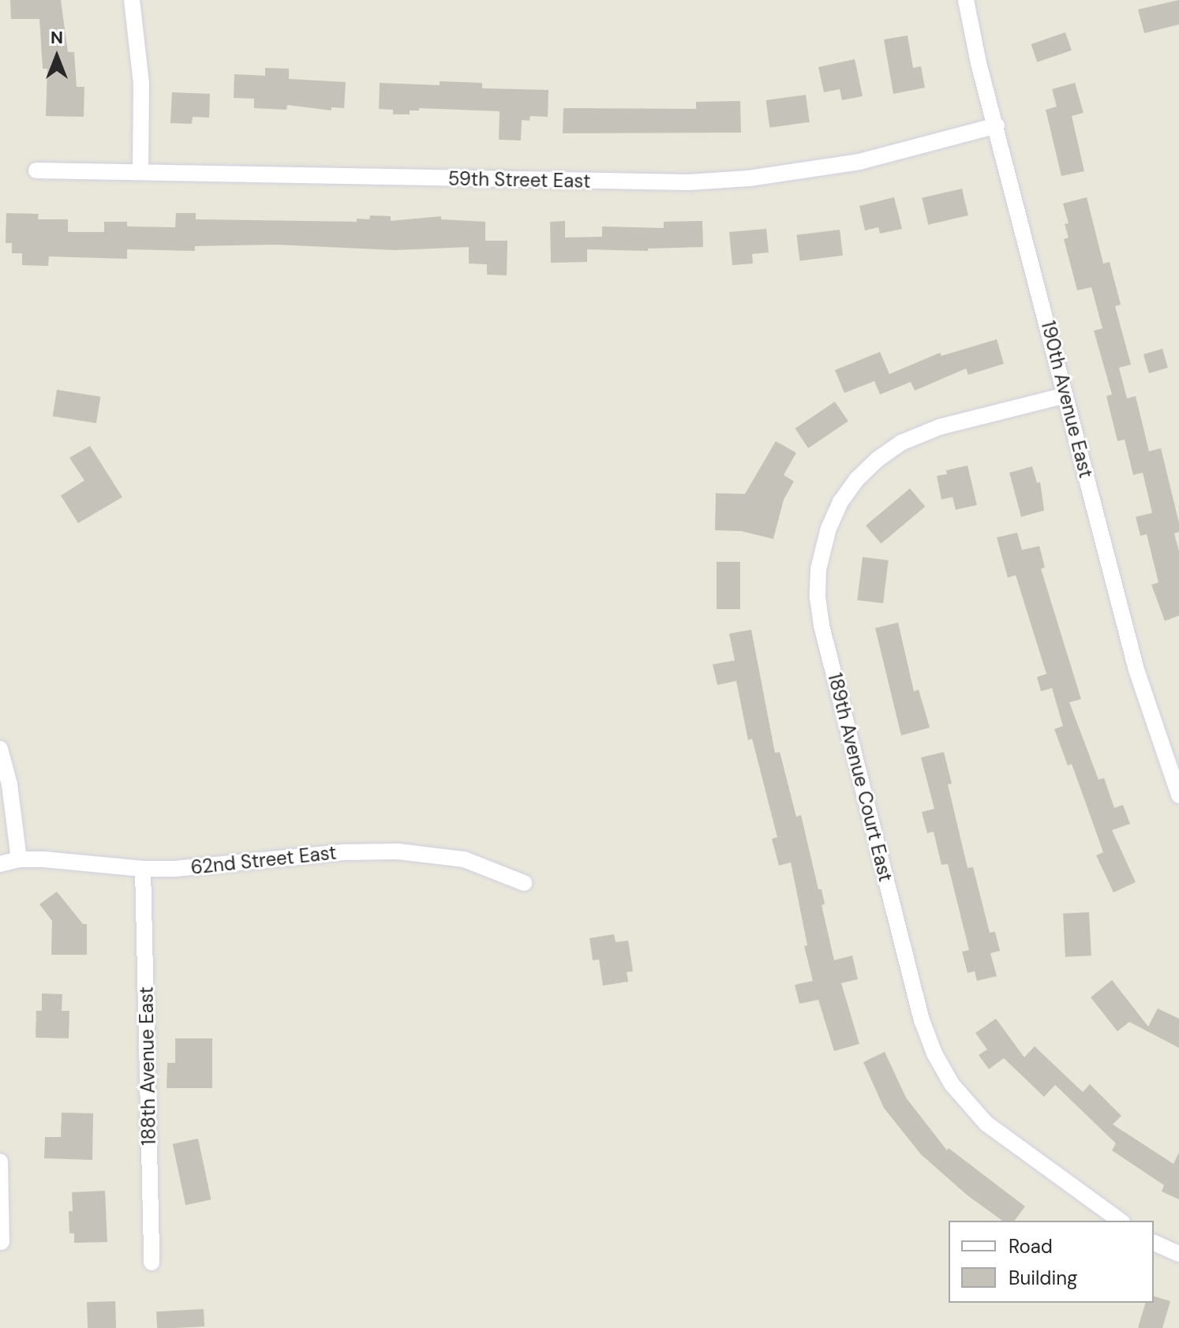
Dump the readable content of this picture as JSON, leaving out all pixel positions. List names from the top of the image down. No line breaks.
{"streets":{"street":["59th Street East","190th Avenue East","189th Avenue Court East","62nd Street East","188th Avenue East"]},"crossings":[["59th Street East","190th Avenue East"],["190th Avenue East","189th Avenue Court East"],["62nd Street East","188th Avenue East"]],"legend":["Road","Building"],"north":"top"}
